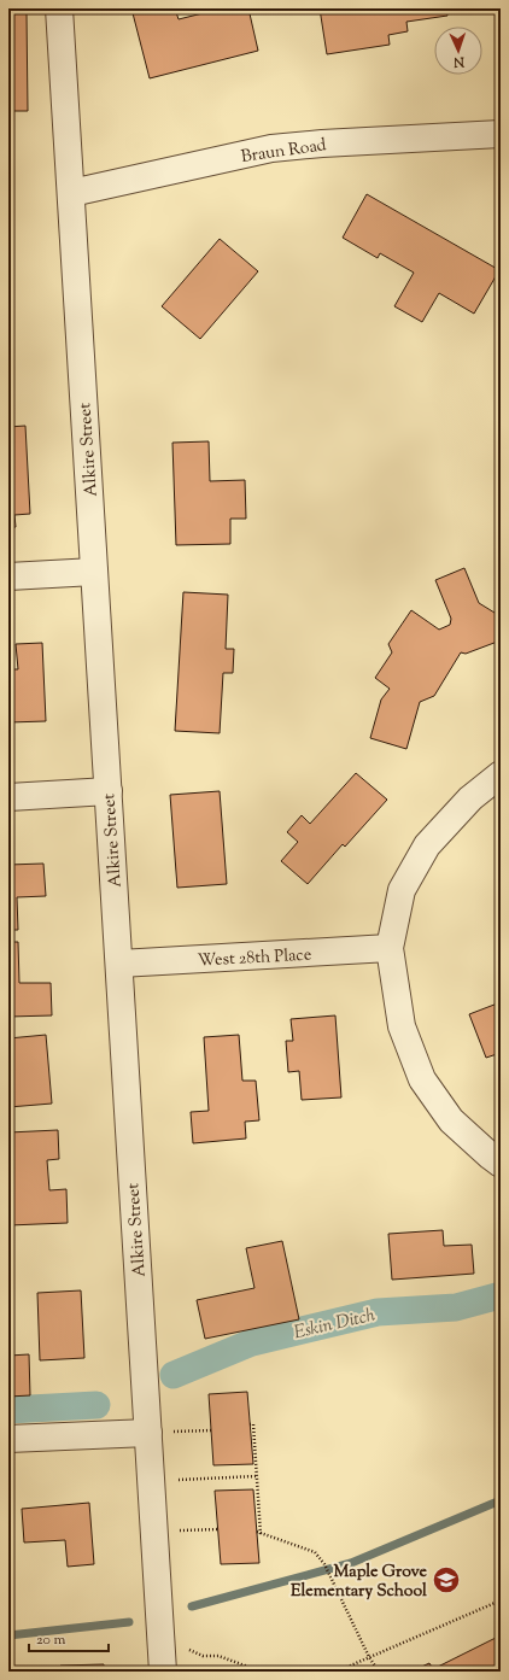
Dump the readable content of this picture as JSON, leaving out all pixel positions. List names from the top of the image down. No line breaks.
{"streets":{"street":["Braun Road","Alkire Street","West 28th Place"]},"crossings":[["Braun Road","Alkire Street"],["Alkire Street","West 28th Place"]],"water":["Eskin Ditch"],"places":{"school or university":["Maple Grove Elementary School"]},"scale_bar":"20 m","north":"bottom"}
